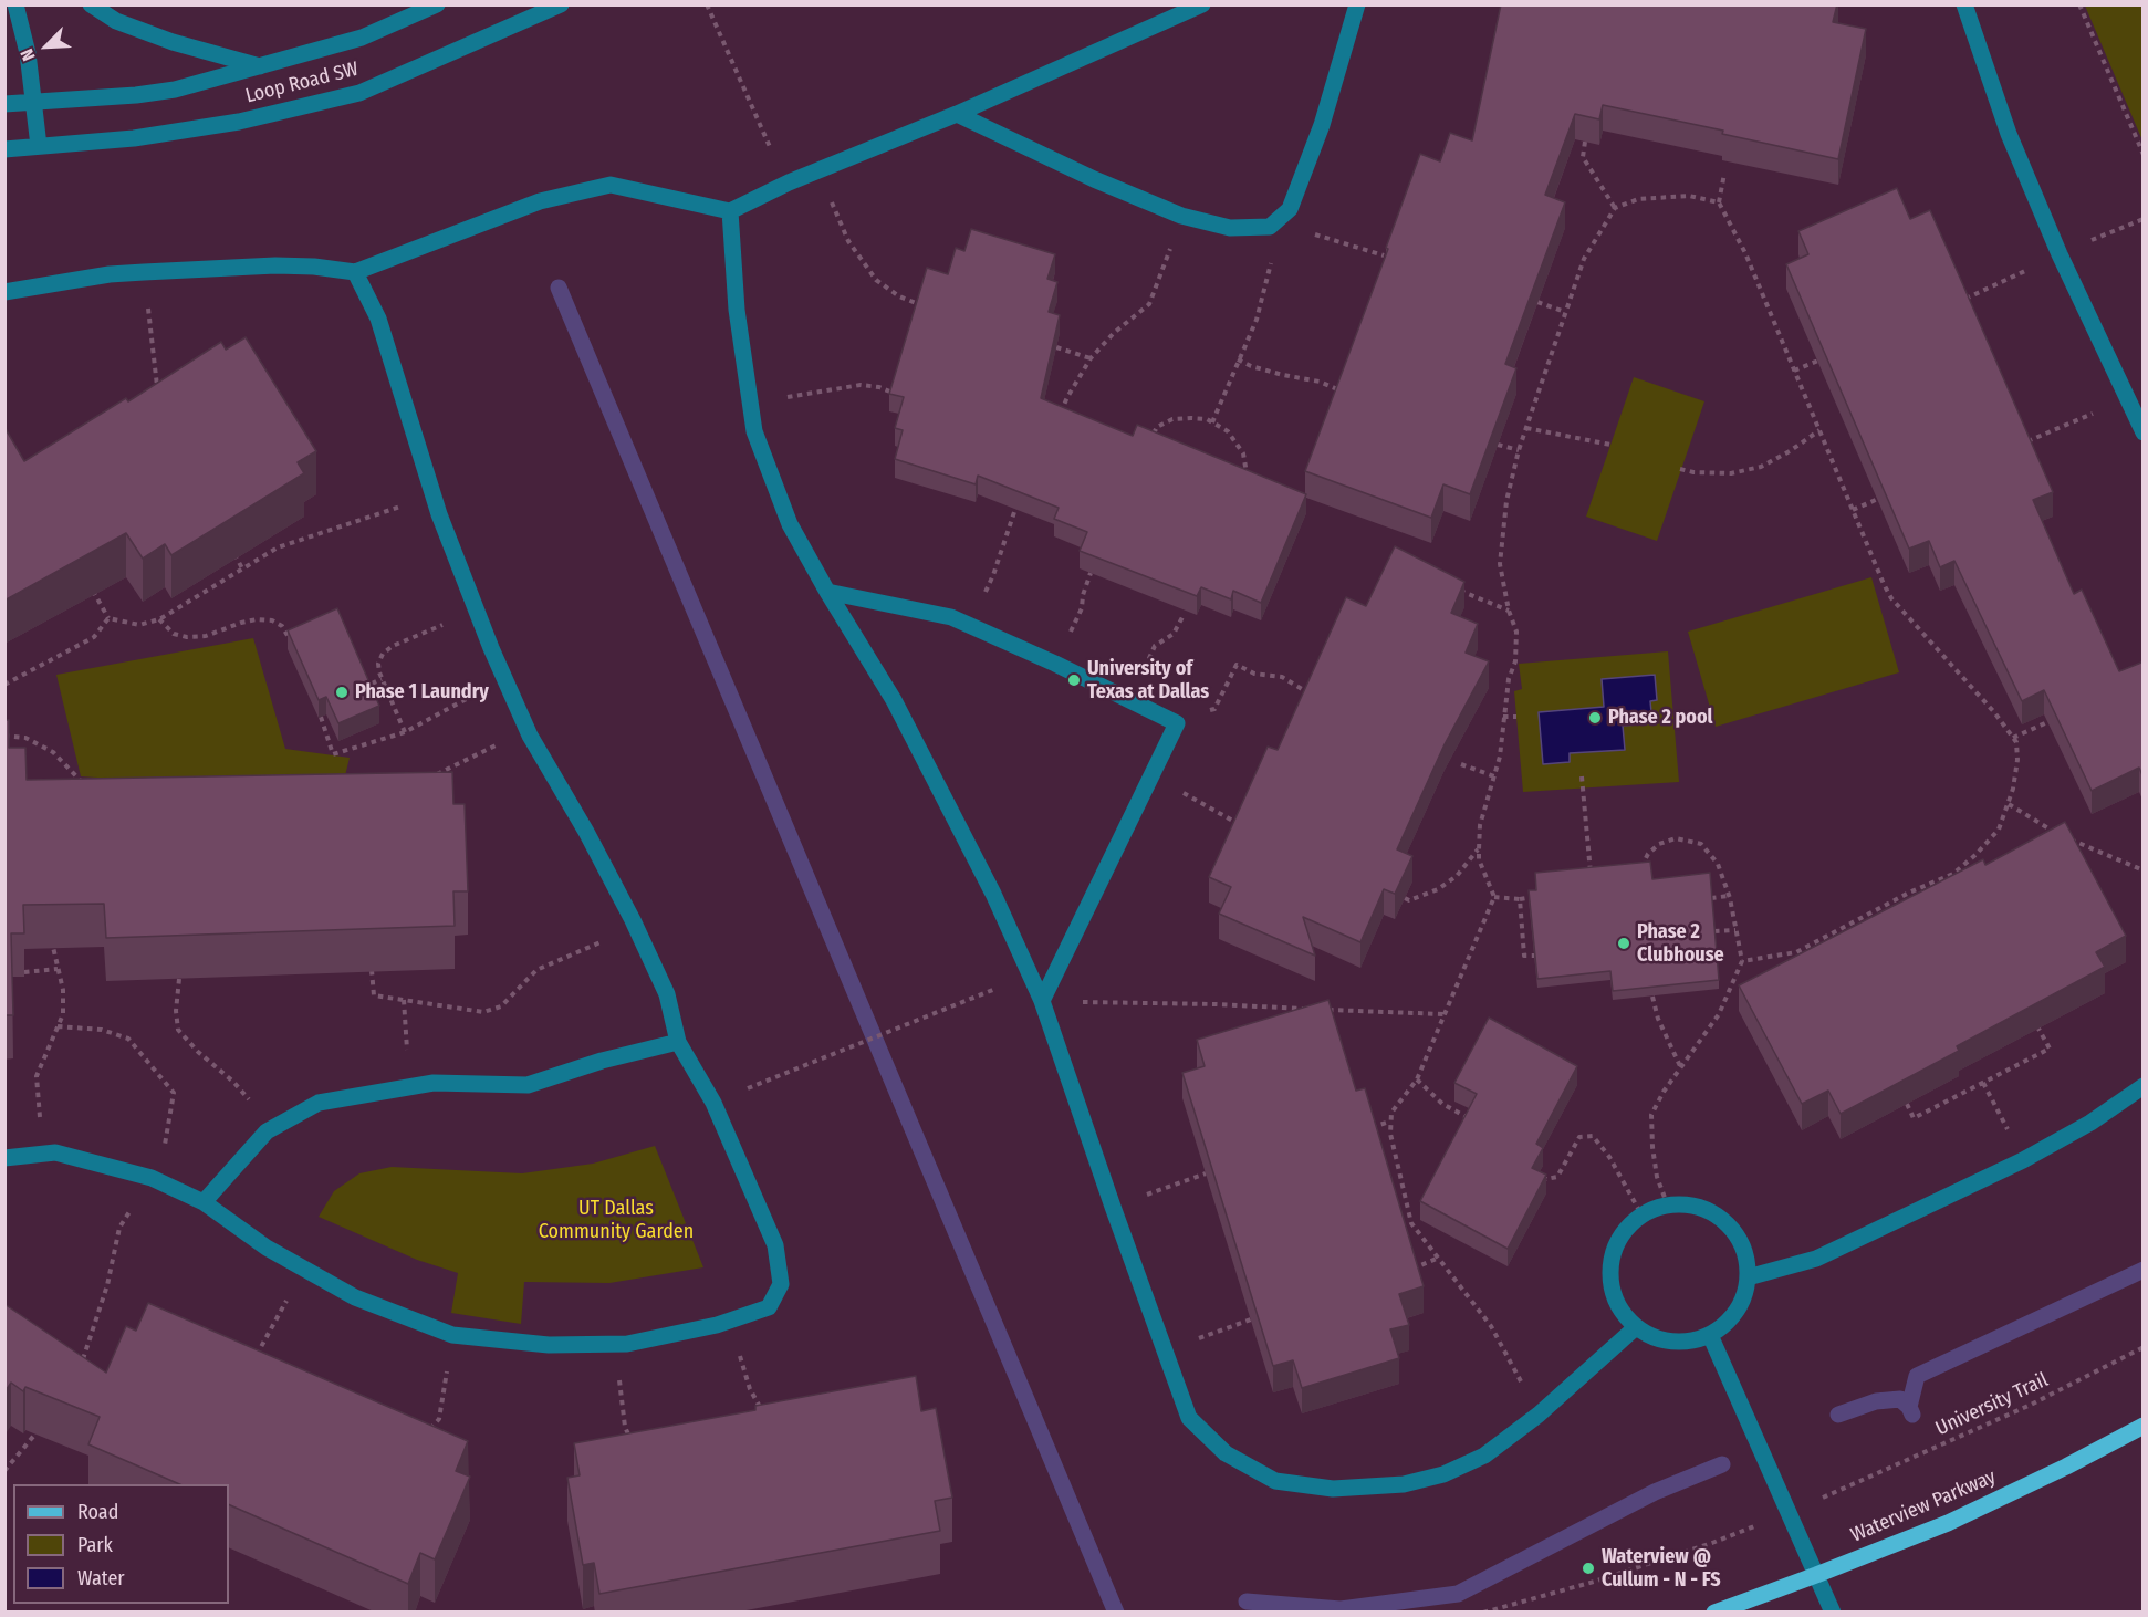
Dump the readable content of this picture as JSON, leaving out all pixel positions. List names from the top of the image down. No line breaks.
{"streets":{"main road":["Waterview Parkway"],"street":["Loop Road SW"],"path":["University Trail"]},"parks":["UT Dallas Community Garden"],"places":["University of Texas at Dallas","Phase 1 Laundry","Phase 2 pool","Phase 2 Clubhouse","Waterview @ Cullum - N - FS"],"legend":["Road","Park","Water"],"north":"bottom left"}
